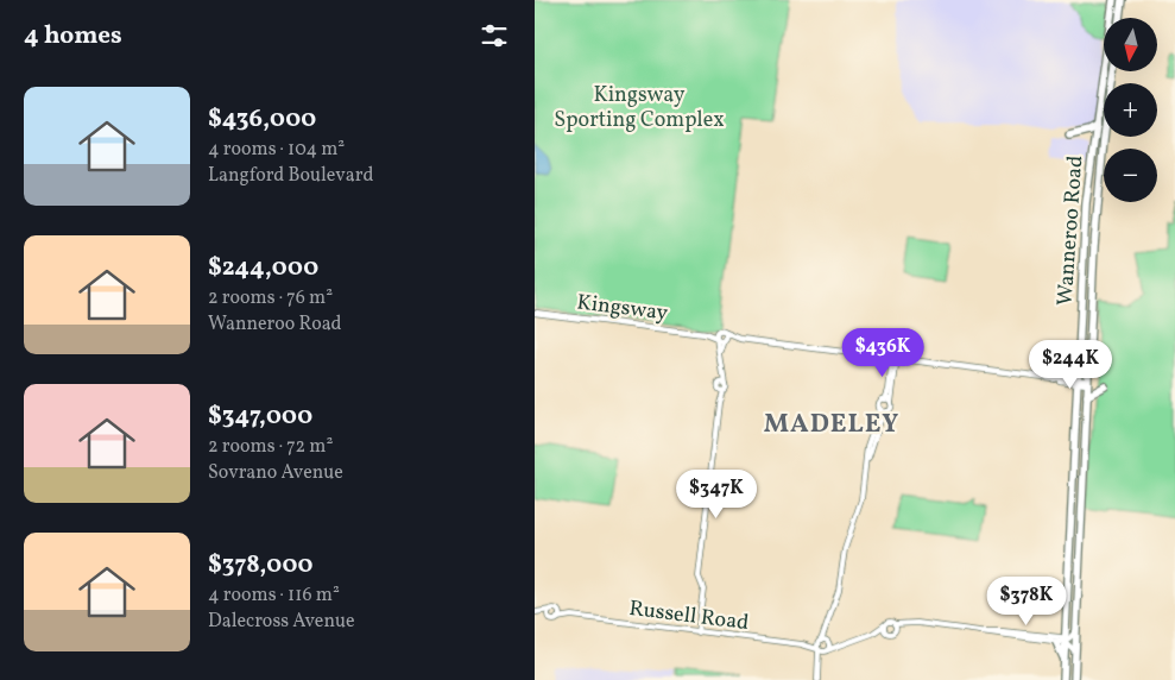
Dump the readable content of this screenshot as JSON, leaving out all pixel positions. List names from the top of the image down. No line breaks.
{"streets":{"highway":["Wanneroo Road"],"main road":["Kingsway"],"street":["Russell Road"]},"crossings":[["Wanneroo Road","Kingsway"]],"districts":["MADELEY"],"parks":["Kingsway Sporting Complex"],"north":"bottom","page":{"heading":"4 homes","map_buttons":["+","−"],"list":[{"name":"$436,000","note":"4 rooms · 104 m² · Langford Boulevard"},{"name":"$244,000","note":"2 rooms · 76 m² · Wanneroo Road"},{"name":"$347,000","note":"2 rooms · 72 m² · Sovrano Avenue"},{"name":"$378,000","note":"4 rooms · 116 m² · Dalecross Avenue"}],"price":["$436K","$244K","$347K","$378K"]}}
